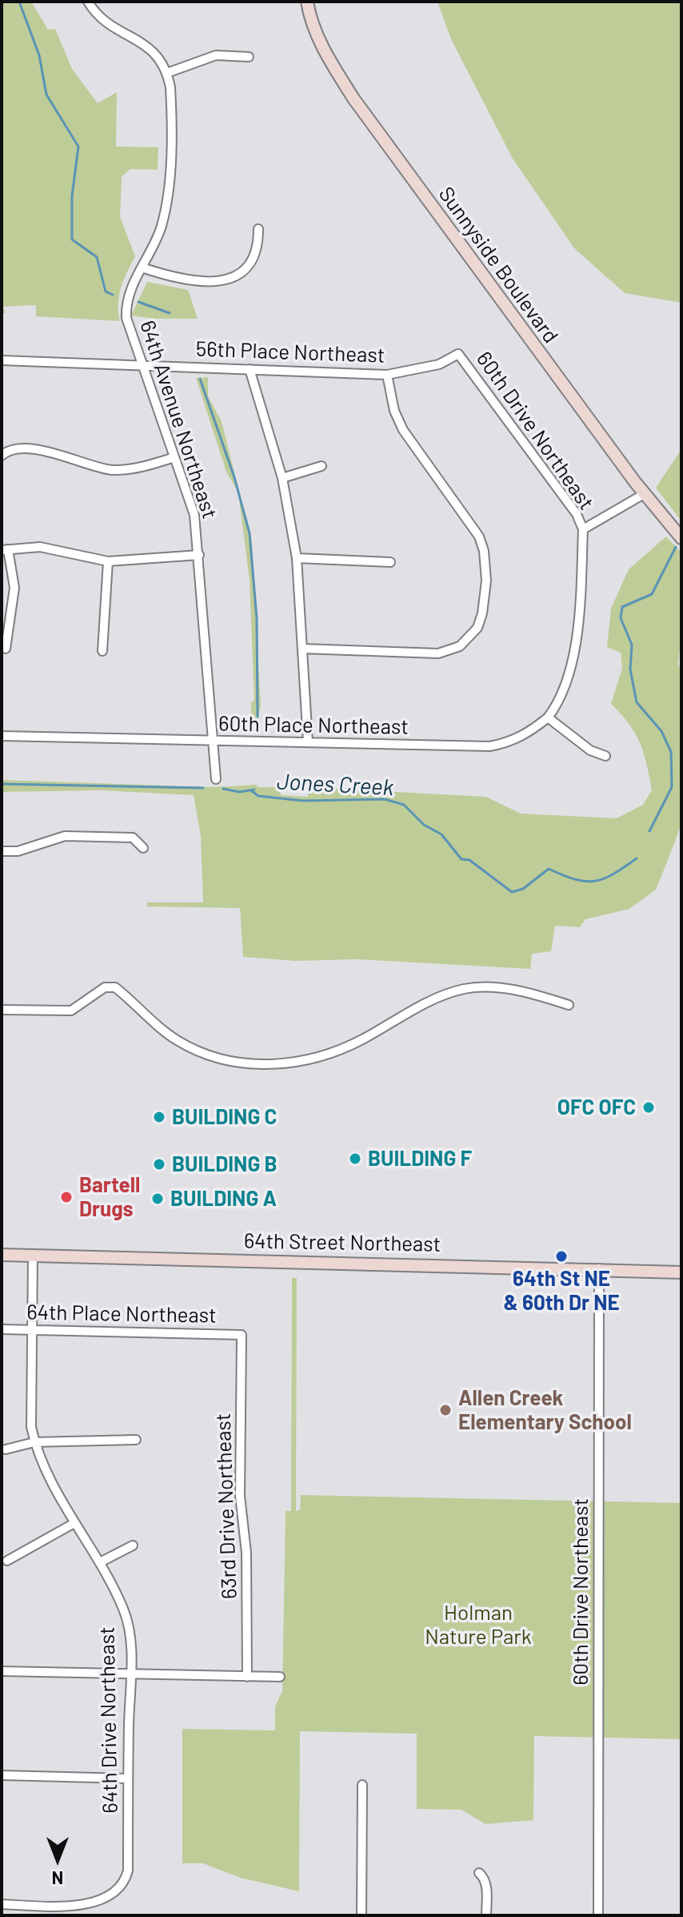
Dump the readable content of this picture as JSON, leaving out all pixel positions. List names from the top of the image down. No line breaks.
{"streets":{"main road":["Sunnyside Boulevard","64th Street Northeast"],"street":["56th Place Northeast","64th Avenue Northeast","60th Drive Northeast","60th Place Northeast","64th Place Northeast","63rd Drive Northeast","64th Drive Northeast"]},"crossings":[["Sunnyside Boulevard","60th Drive Northeast"],["56th Place Northeast","64th Avenue Northeast"],["56th Place Northeast","60th Drive Northeast"],["64th Avenue Northeast","60th Place Northeast"],["60th Drive Northeast","60th Place Northeast"],["60th Drive Northeast","64th Street Northeast"],["64th Place Northeast","63rd Drive Northeast"]],"water":["Jones Creek"],"parks":["Holman Nature Park"],"places":["OFC OFC","BUILDING C","BUILDING F","BUILDING B","Bartell Drugs","BUILDING A","64th St NE & 60th Dr NE","Allen Creek Elementary School"],"north":"bottom"}
